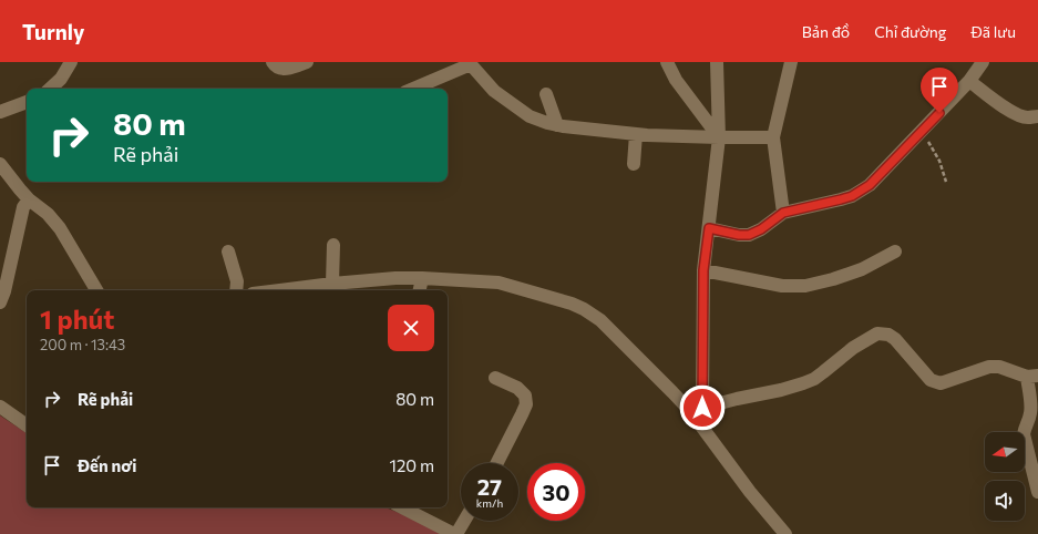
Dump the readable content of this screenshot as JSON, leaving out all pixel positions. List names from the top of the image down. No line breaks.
{"north":"left","page":{"header":"Turnly","nav":["Bản đồ","Chỉ đường","Đã lưu"],"turn":["80 m","Rẽ phải"],"heading":["1 phút","200 m · 13:43"],"list":[{"name":"Rẽ phải","value":"80 m"},{"name":"Đến nơi","value":"120 m"}],"speed":"27 km/h","limit":"30"}}
